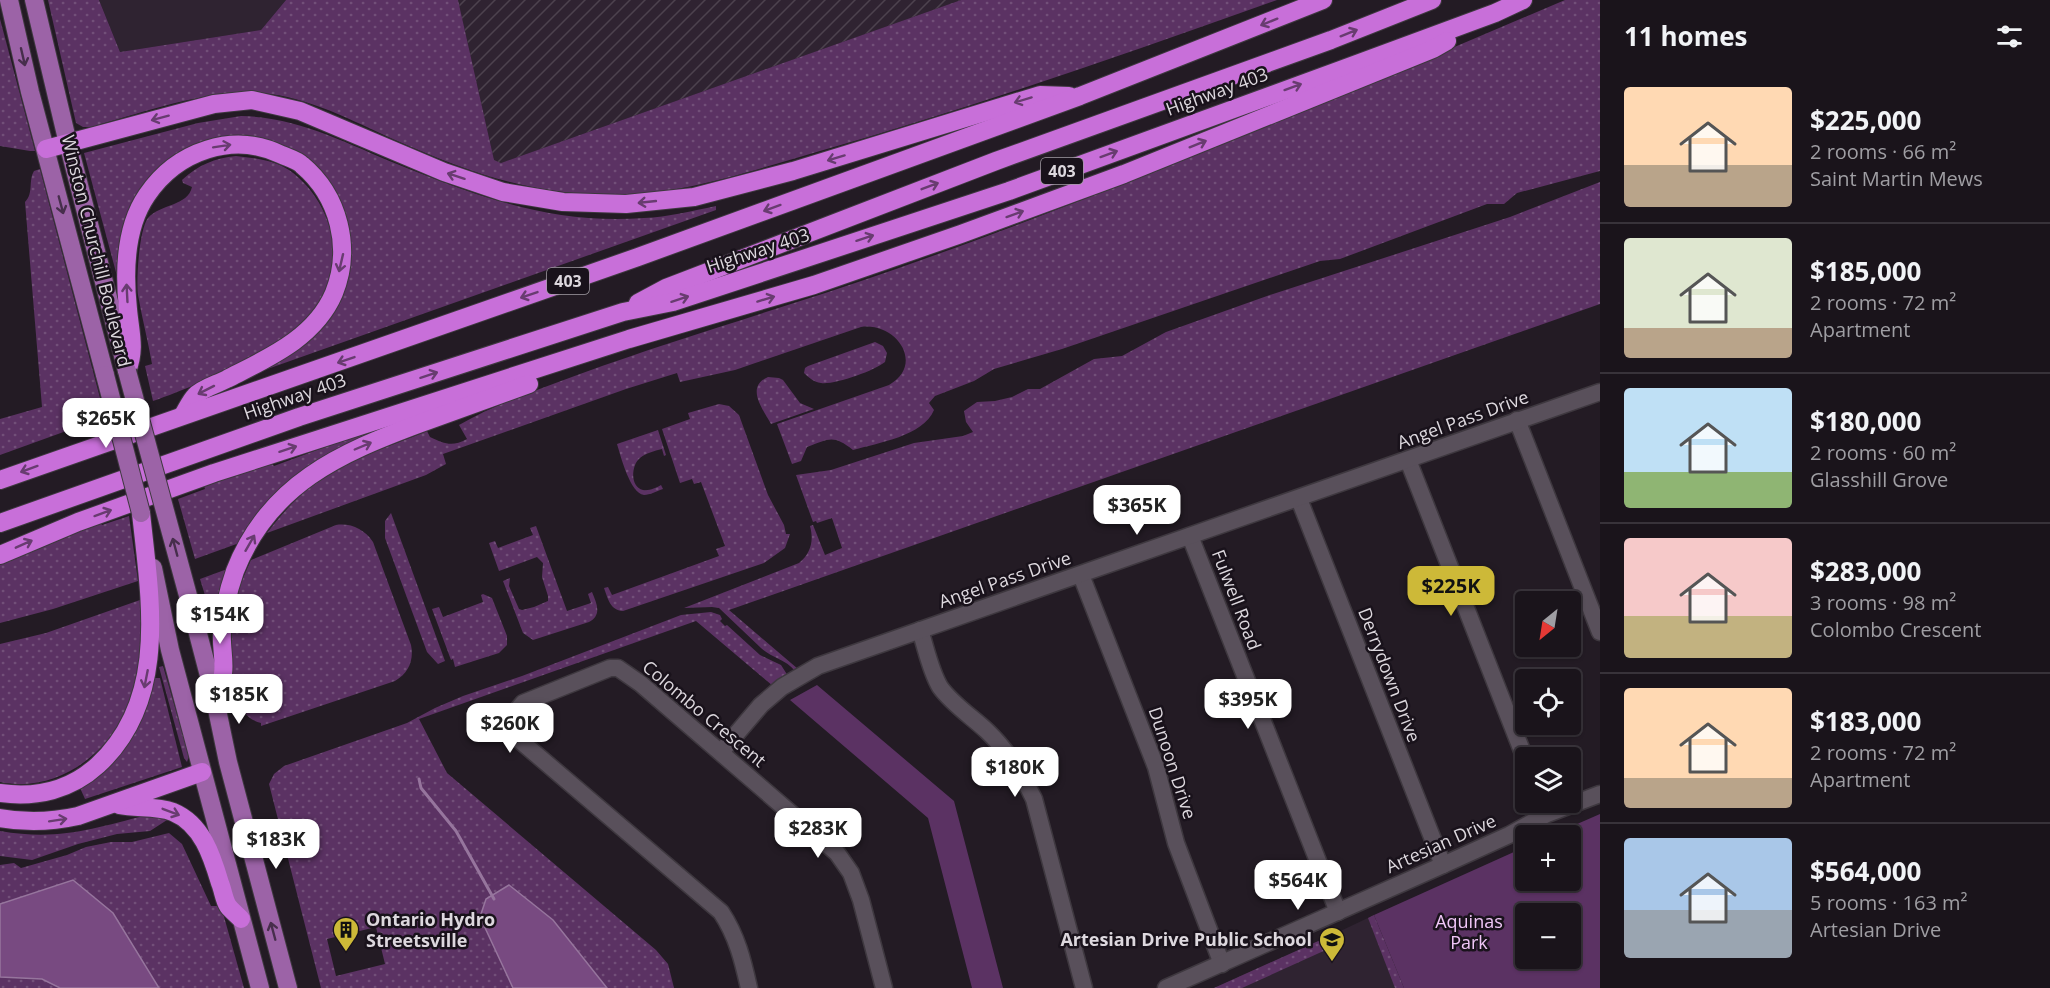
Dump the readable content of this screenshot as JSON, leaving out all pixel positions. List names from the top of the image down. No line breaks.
{"streets":{"highway":["Highway 403","403"],"main road":["Winston Churchill Boulevard"],"street":["Angel Pass Drive","Fulwell Road","Derrydown Drive","Colombo Crescent","Dunoon Drive","Artesian Drive"]},"crossings":[["Angel Pass Drive","Fulwell Road"],["Angel Pass Drive","Derrydown Drive"],["Angel Pass Drive","Colombo Crescent"],["Angel Pass Drive","Dunoon Drive"],["Fulwell Road","Artesian Drive"],["Derrydown Drive","Artesian Drive"],["Dunoon Drive","Artesian Drive"]],"parks":["Aquinas Park"],"places":{"building":["Ontario Hydro Streetsville"],"school or university":["Artesian Drive Public School"]},"north":"bottom left","page":{"heading":"11 homes","list":[{"name":"$225,000","note":"2 rooms · 66 m² · Saint Martin Mews"},{"name":"$185,000","note":"2 rooms · 72 m² · Apartment"},{"name":"$180,000","note":"2 rooms · 60 m² · Glasshill Grove"},{"name":"$283,000","note":"3 rooms · 98 m² · Colombo Crescent"},{"name":"$183,000","note":"2 rooms · 72 m² · Apartment"},{"name":"$564,000","note":"5 rooms · 163 m² · Artesian Drive"}],"price":["$265K","$365K","$225K","$154K","$185K","$395K","$260K","$180K","$283K","$183K","$564K"],"map_buttons":["+","−"]}}
